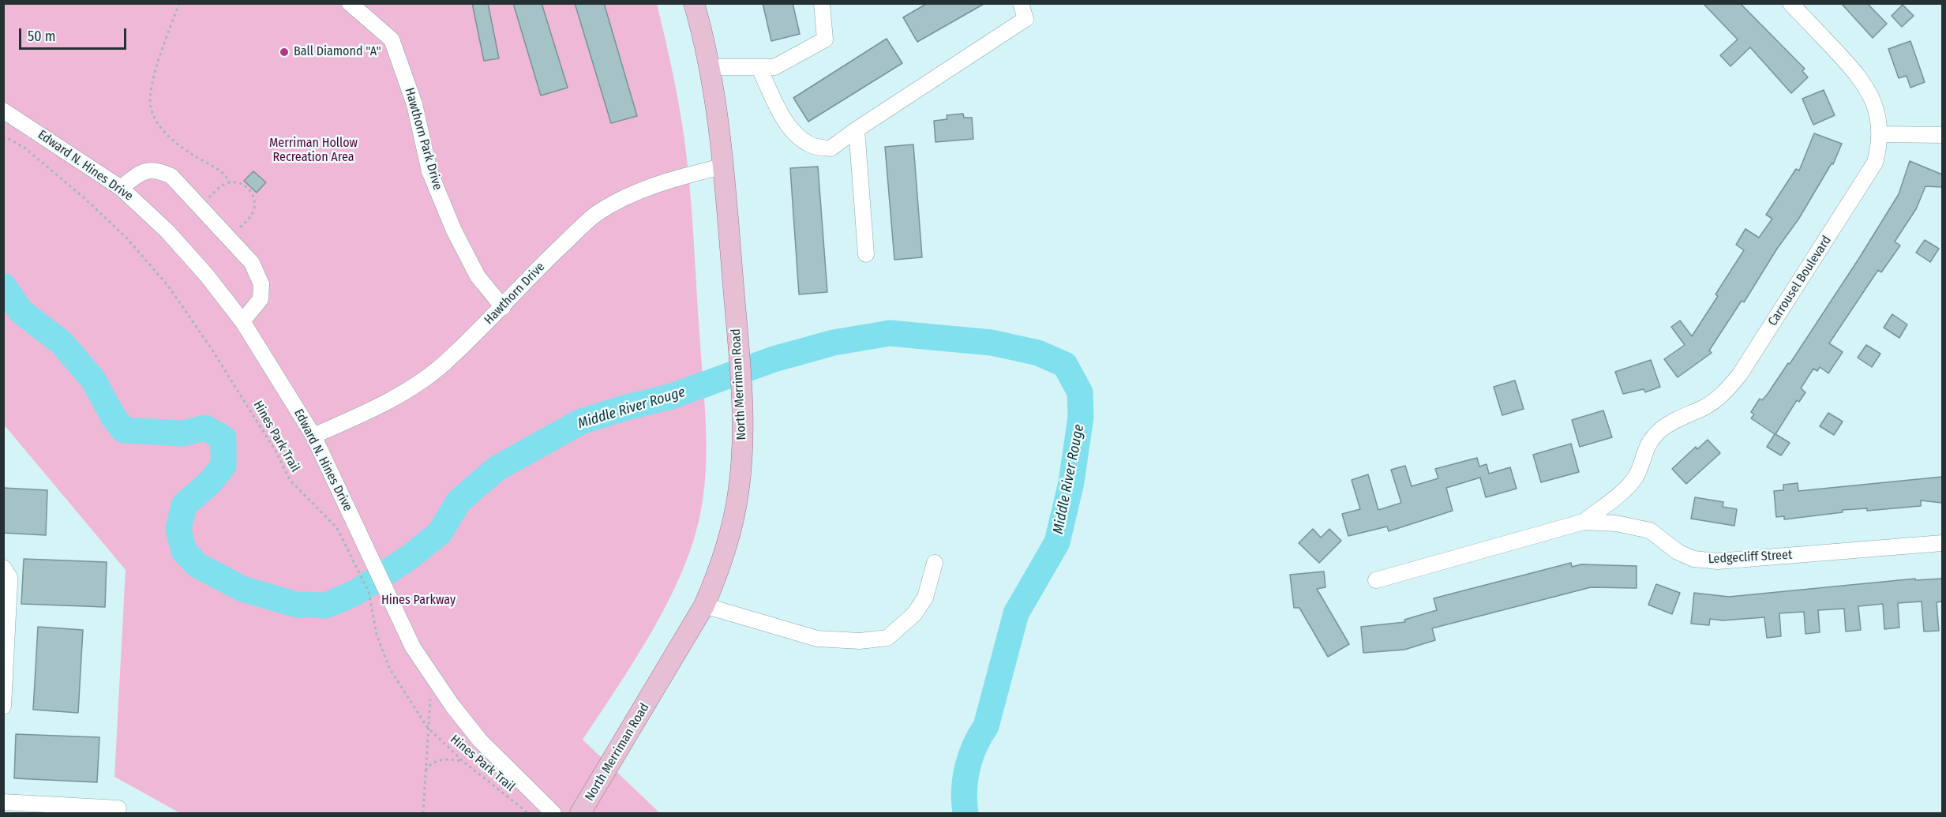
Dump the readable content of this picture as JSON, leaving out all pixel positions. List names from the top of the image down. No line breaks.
{"streets":{"main road":["North Merriman Road"],"street":["Hawthorn Park Drive","Edward N. Hines Drive","Carrousel Boulevard","Hawthorn Drive","Ledgecliff Street"],"path":["Hines Park Trail"]},"crossings":[["Hawthorn Park Drive","Hawthorn Drive"],["Edward N. Hines Drive","Hawthorn Drive"],["Carrousel Boulevard","Ledgecliff Street"],["Hawthorn Drive","North Merriman Road"]],"water":["Middle River Rouge"],"parks":["Merriman Hollow Recreation Area","Hines Parkway"],"places":["Ball Diamond \"A\""],"scale_bar":"50 m"}
